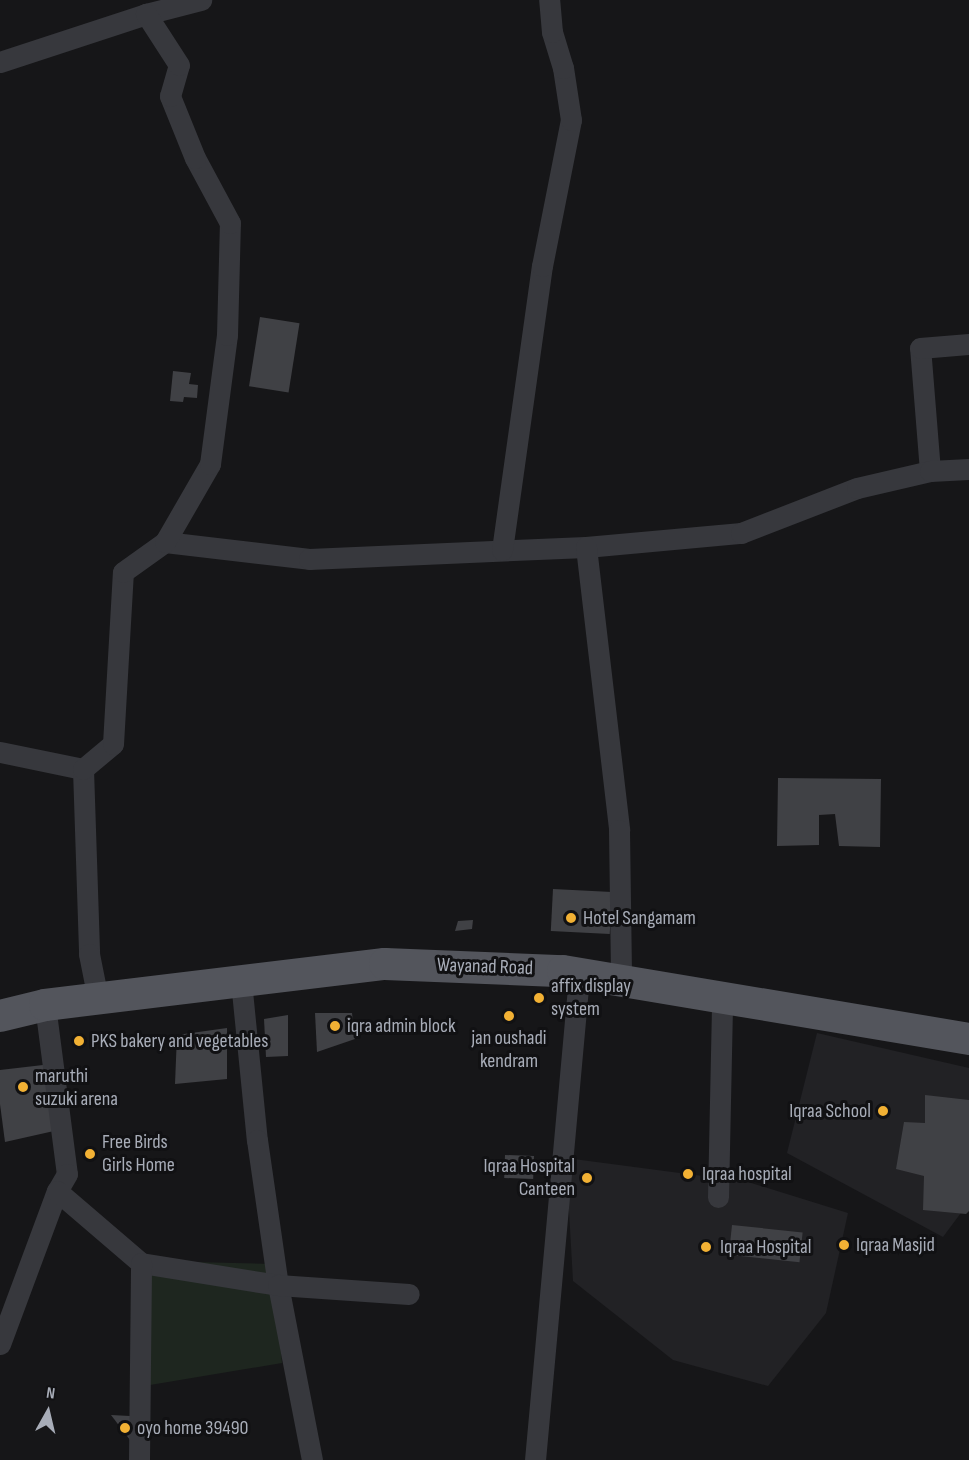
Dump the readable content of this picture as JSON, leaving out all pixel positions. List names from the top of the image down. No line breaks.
{"streets":{"main road":["Wayanad Road"]},"places":["Hotel Sangamam","affix display system","jan oushadi kendram","iqra admin block","PKS bakery and vegetables","maruthi suzuki arena","Iqraa School","Free Birds Girls Home","Iqraa hospital","Iqraa Hospital Canteen","Iqraa Masjid","Iqraa Hospital","oyo home 39490"],"north":"top"}
